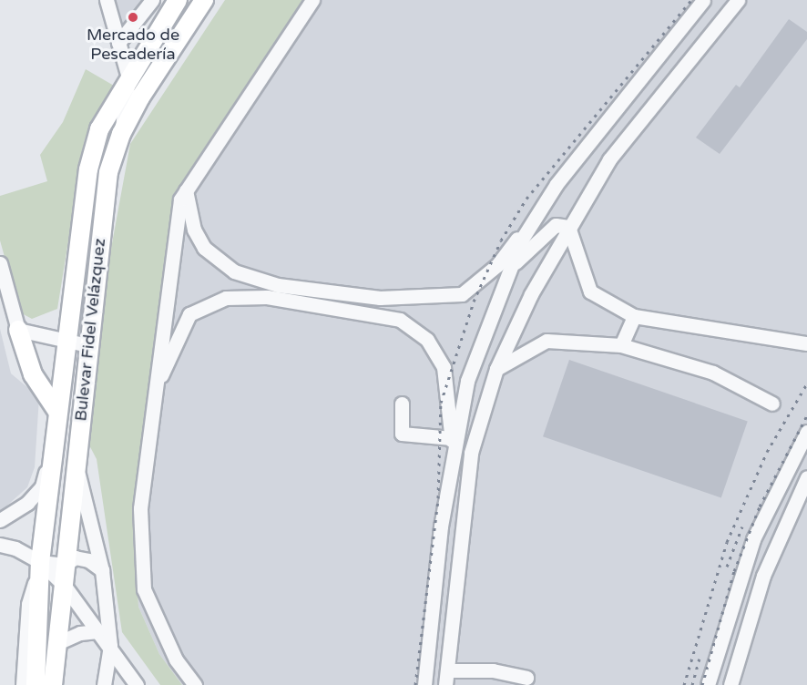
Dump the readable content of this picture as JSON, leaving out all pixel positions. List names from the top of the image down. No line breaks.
{"streets":{"main road":["Bulevar Fidel Velázquez"]},"places":["Mercado de Pescadería"]}
